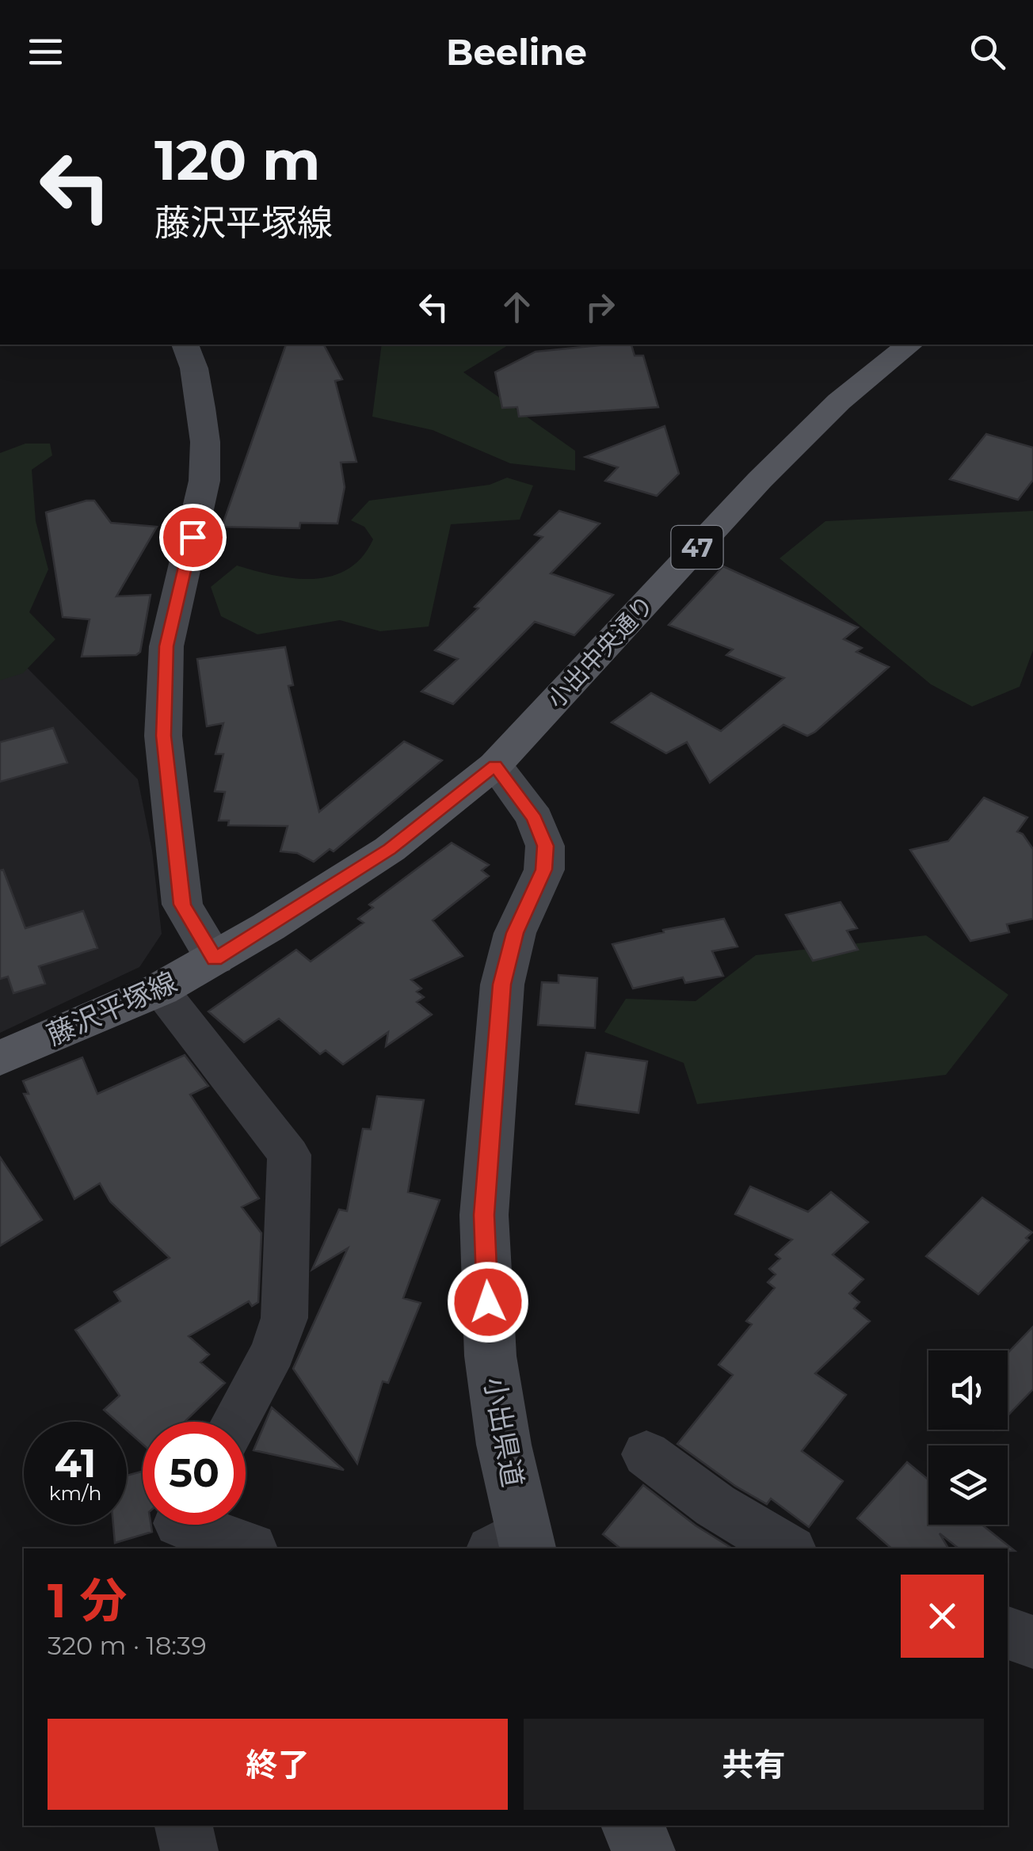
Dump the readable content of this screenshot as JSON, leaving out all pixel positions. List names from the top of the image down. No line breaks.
{"streets":{"main road":["47","小出中央通り","藤沢平塚線"],"street":["小出県道"]},"crossings":[["小出中央通り","藤沢平塚線"],["小出中央通り","小出県道"],["藤沢平塚線","小出県道"]],"page":{"header":"Beeline","turn":["120 m","藤沢平塚線"],"speed":"41 km/h","limit":"50","heading":["1 分","320 m · 18:39"],"buttons":["終了","共有"]}}
